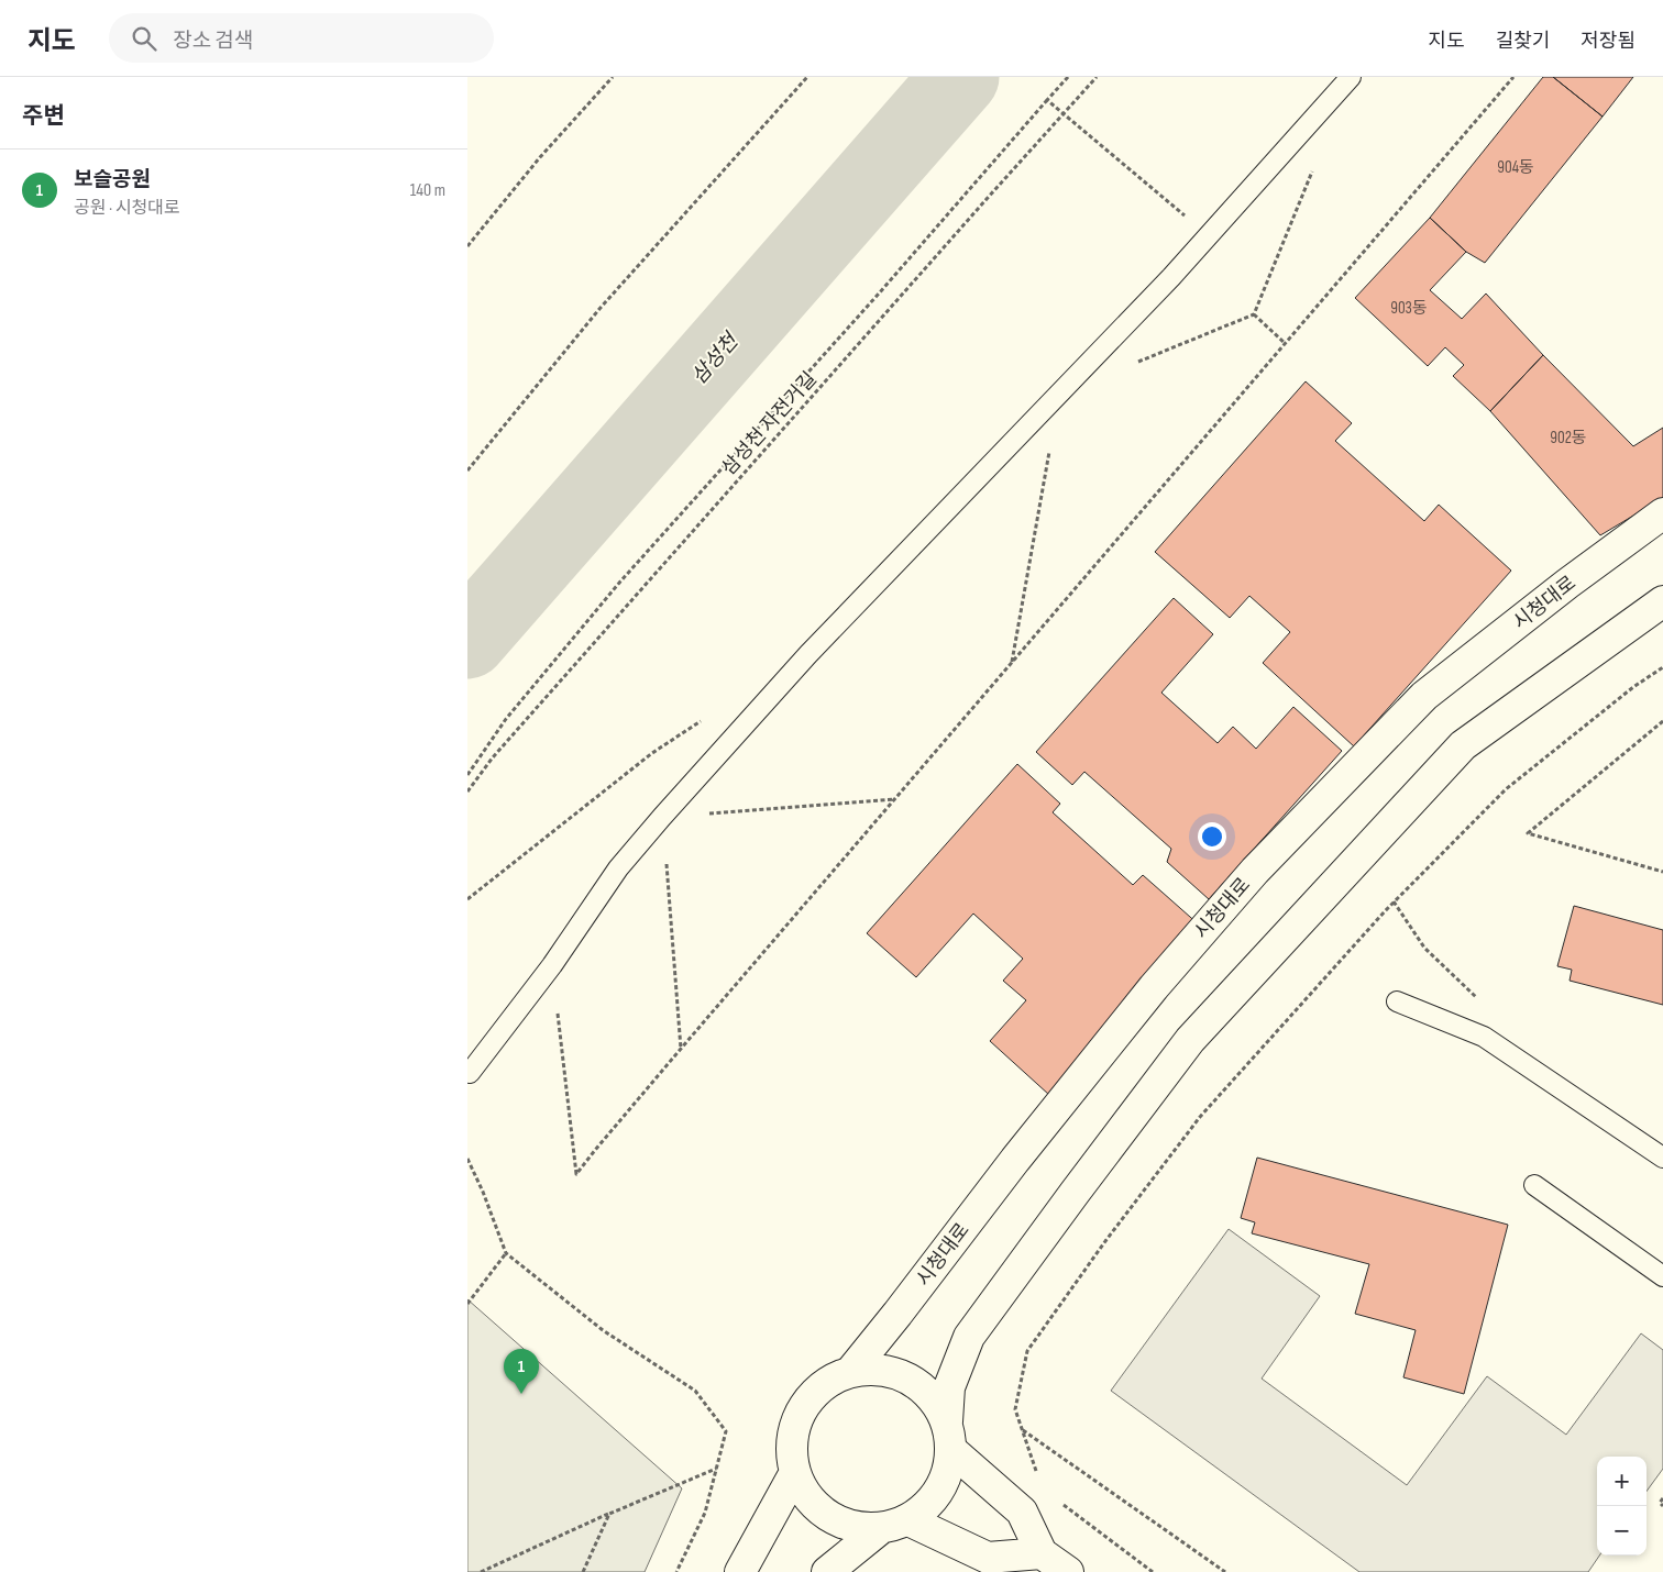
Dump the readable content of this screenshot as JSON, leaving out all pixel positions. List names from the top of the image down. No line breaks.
{"streets":{"street":["시청대로"],"path":["삼성천 자전거길"]},"water":["삼성천"],"house_numbers":["904동","903동","902동"],"page":{"header":"지도","search":"장소 검색","nav":["지도","길찾기","저장됨"],"heading":"주변","list":[{"mark":"1","name":"보슬공원","note":"공원 · 시청대로","value":"140 m"}],"pins":"1","map_buttons":["+","−"]}}
